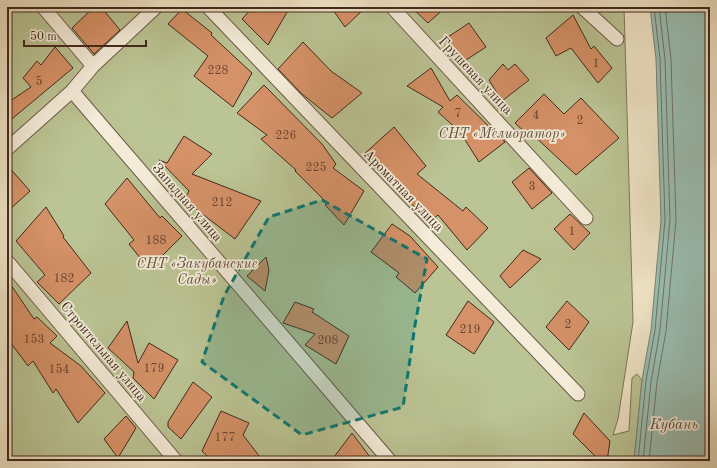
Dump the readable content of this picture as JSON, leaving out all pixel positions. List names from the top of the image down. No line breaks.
{"streets":{"street":["Грушевая улица","Ароматная улица","Западная улица","Строительная улица"]},"water":["Кубань"],"parks":["СНТ «Мелиоратор»","СНТ «Закубанские Сады»"],"house_numbers":["1","228","5","7","4","2","226","225","3","212","1","188","182","2","219","153","208","179","154","177"],"scale_bar":"50 m"}
